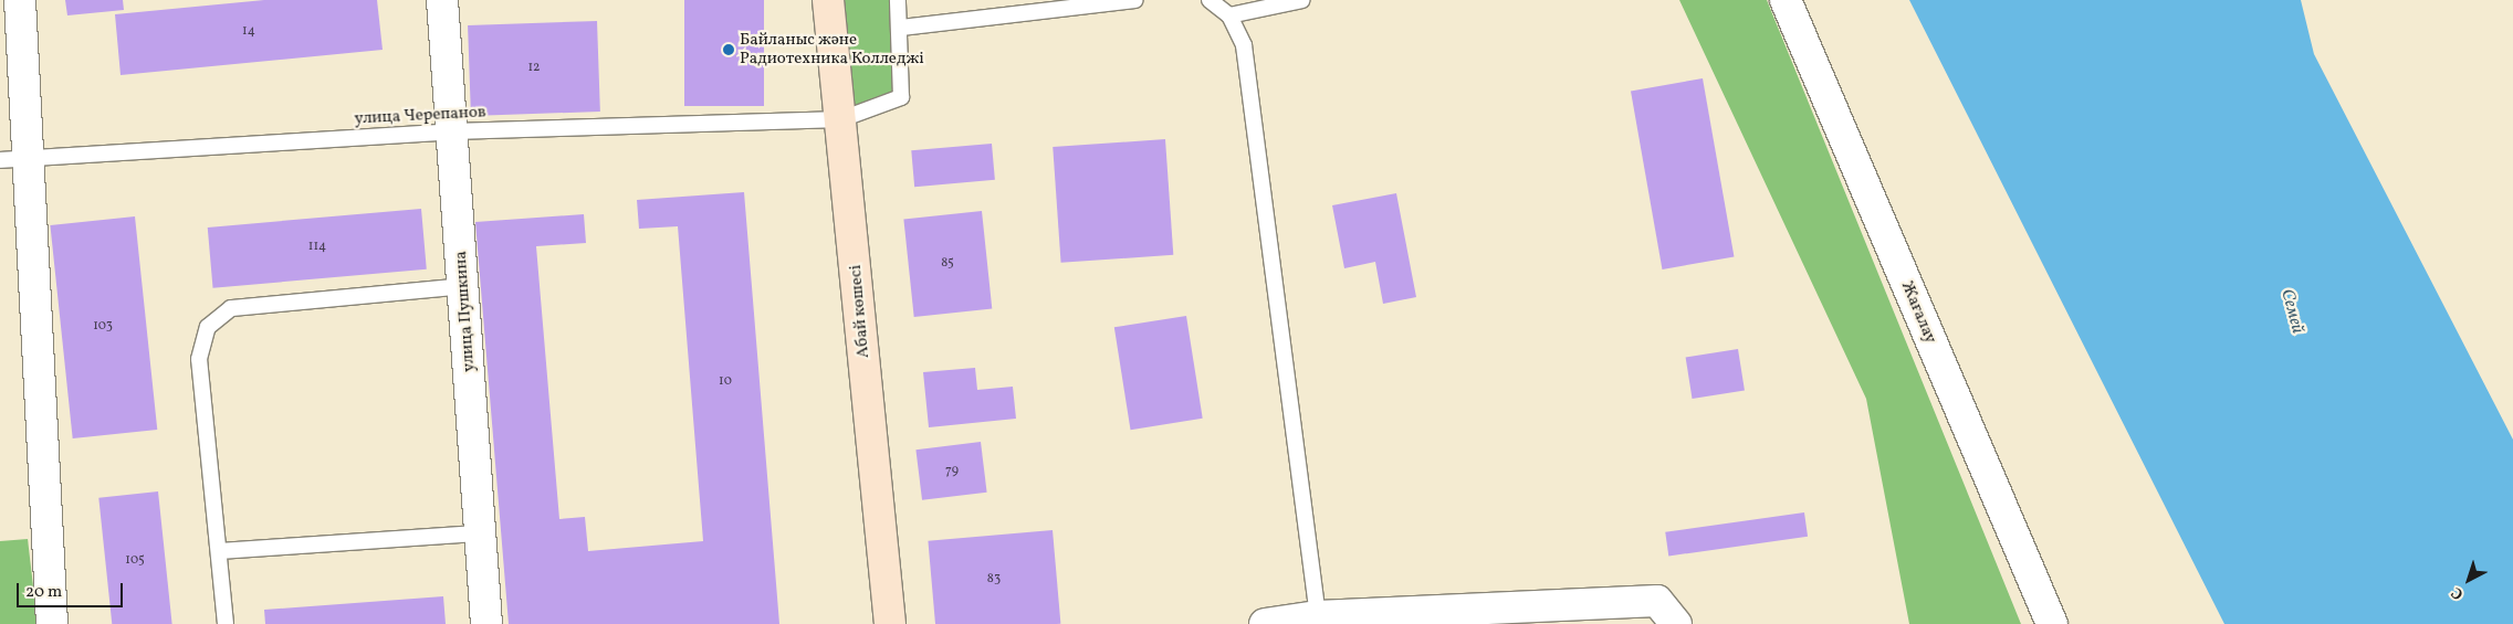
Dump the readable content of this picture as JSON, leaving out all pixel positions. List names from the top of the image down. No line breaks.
{"streets":{"main road":["Абай көшесі"],"street":["улица Пушкина","Жағалау"],"lane":["улица Черепанов"]},"crossings":[["улица Черепанов","улица Пушкина"],["улица Черепанов","Абай көшесі"]],"water":["Семей"],"places":["Байланыс және Радиотехника Колледжі"],"house_numbers":["14","12","114","85","103","10","79","105","83"],"scale_bar":"20 m","north":"bottom left"}
